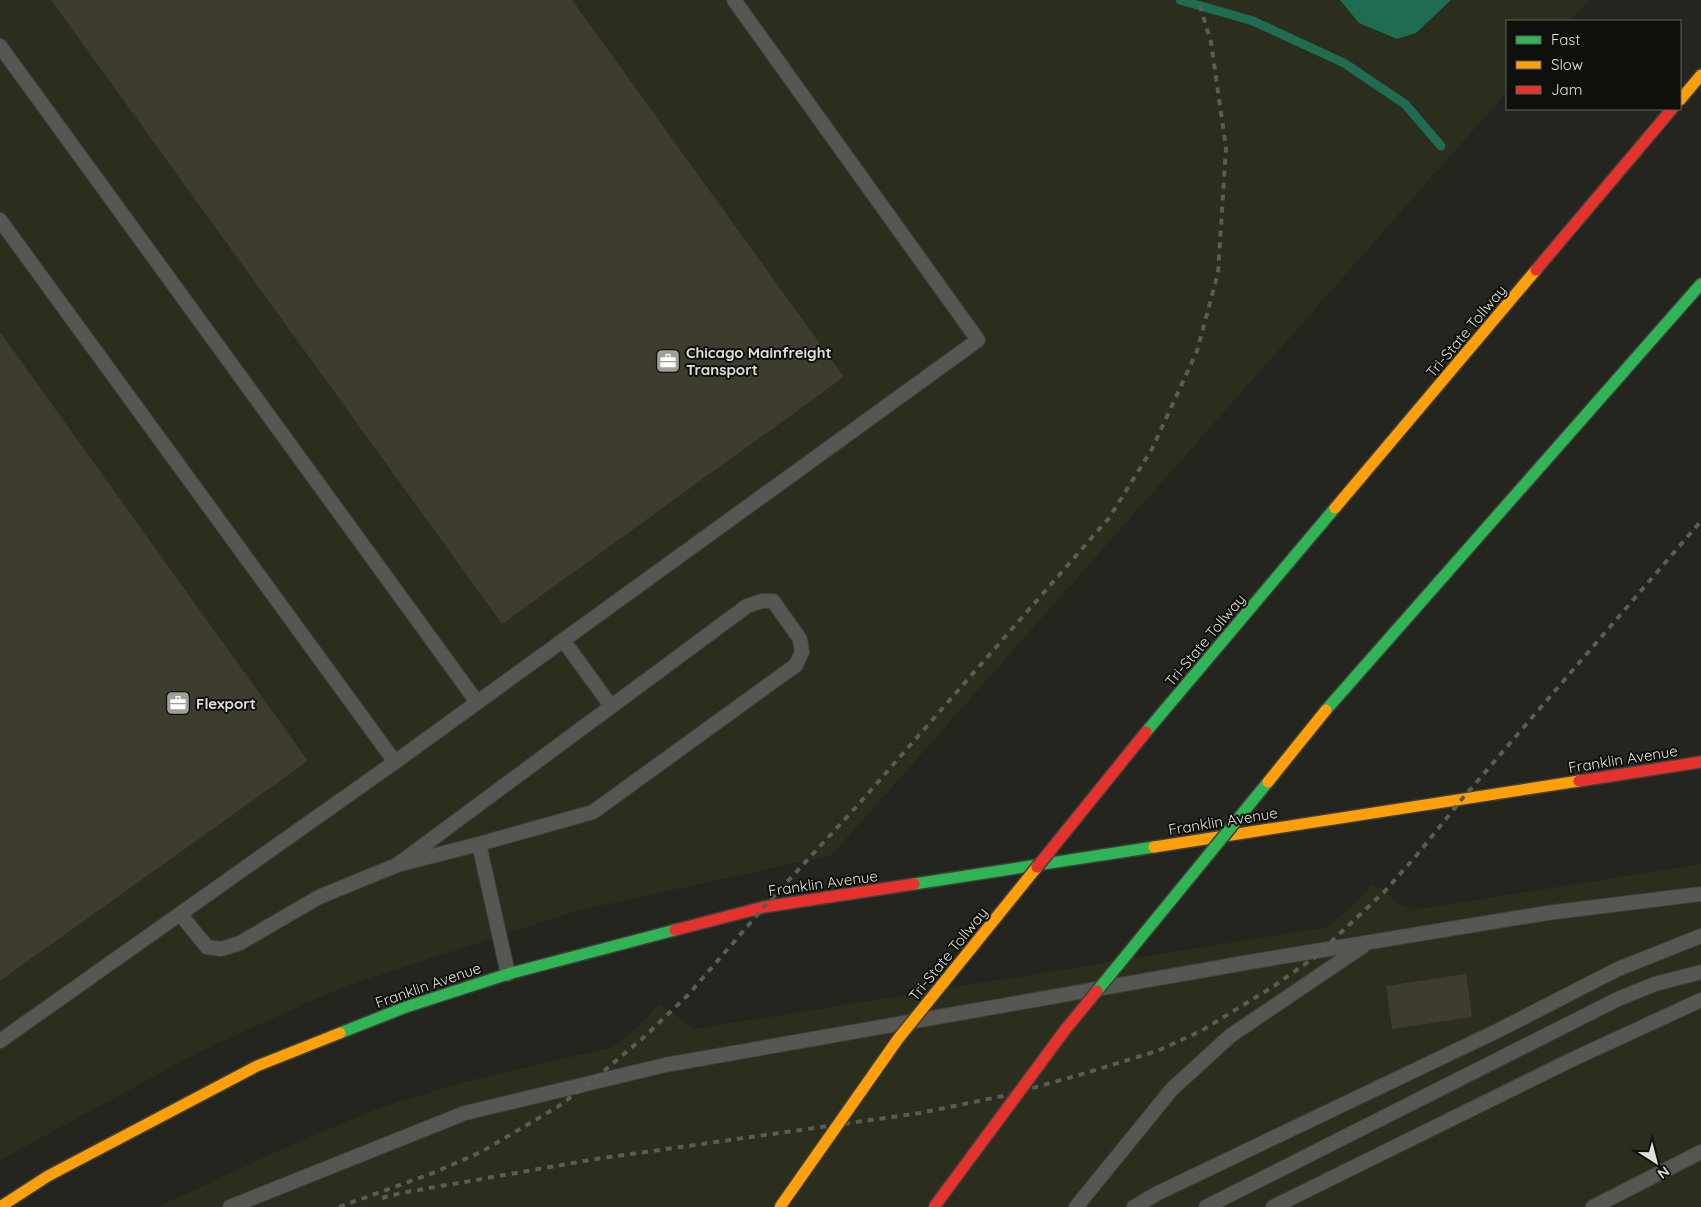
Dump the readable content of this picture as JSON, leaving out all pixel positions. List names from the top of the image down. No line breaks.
{"streets":{"main road":["Tri-State Tollway","Franklin Avenue"]},"places":{"office":["Chicago Mainfreight Transport","Flexport"]},"legend":["Fast","Slow","Jam"],"north":"bottom right"}
